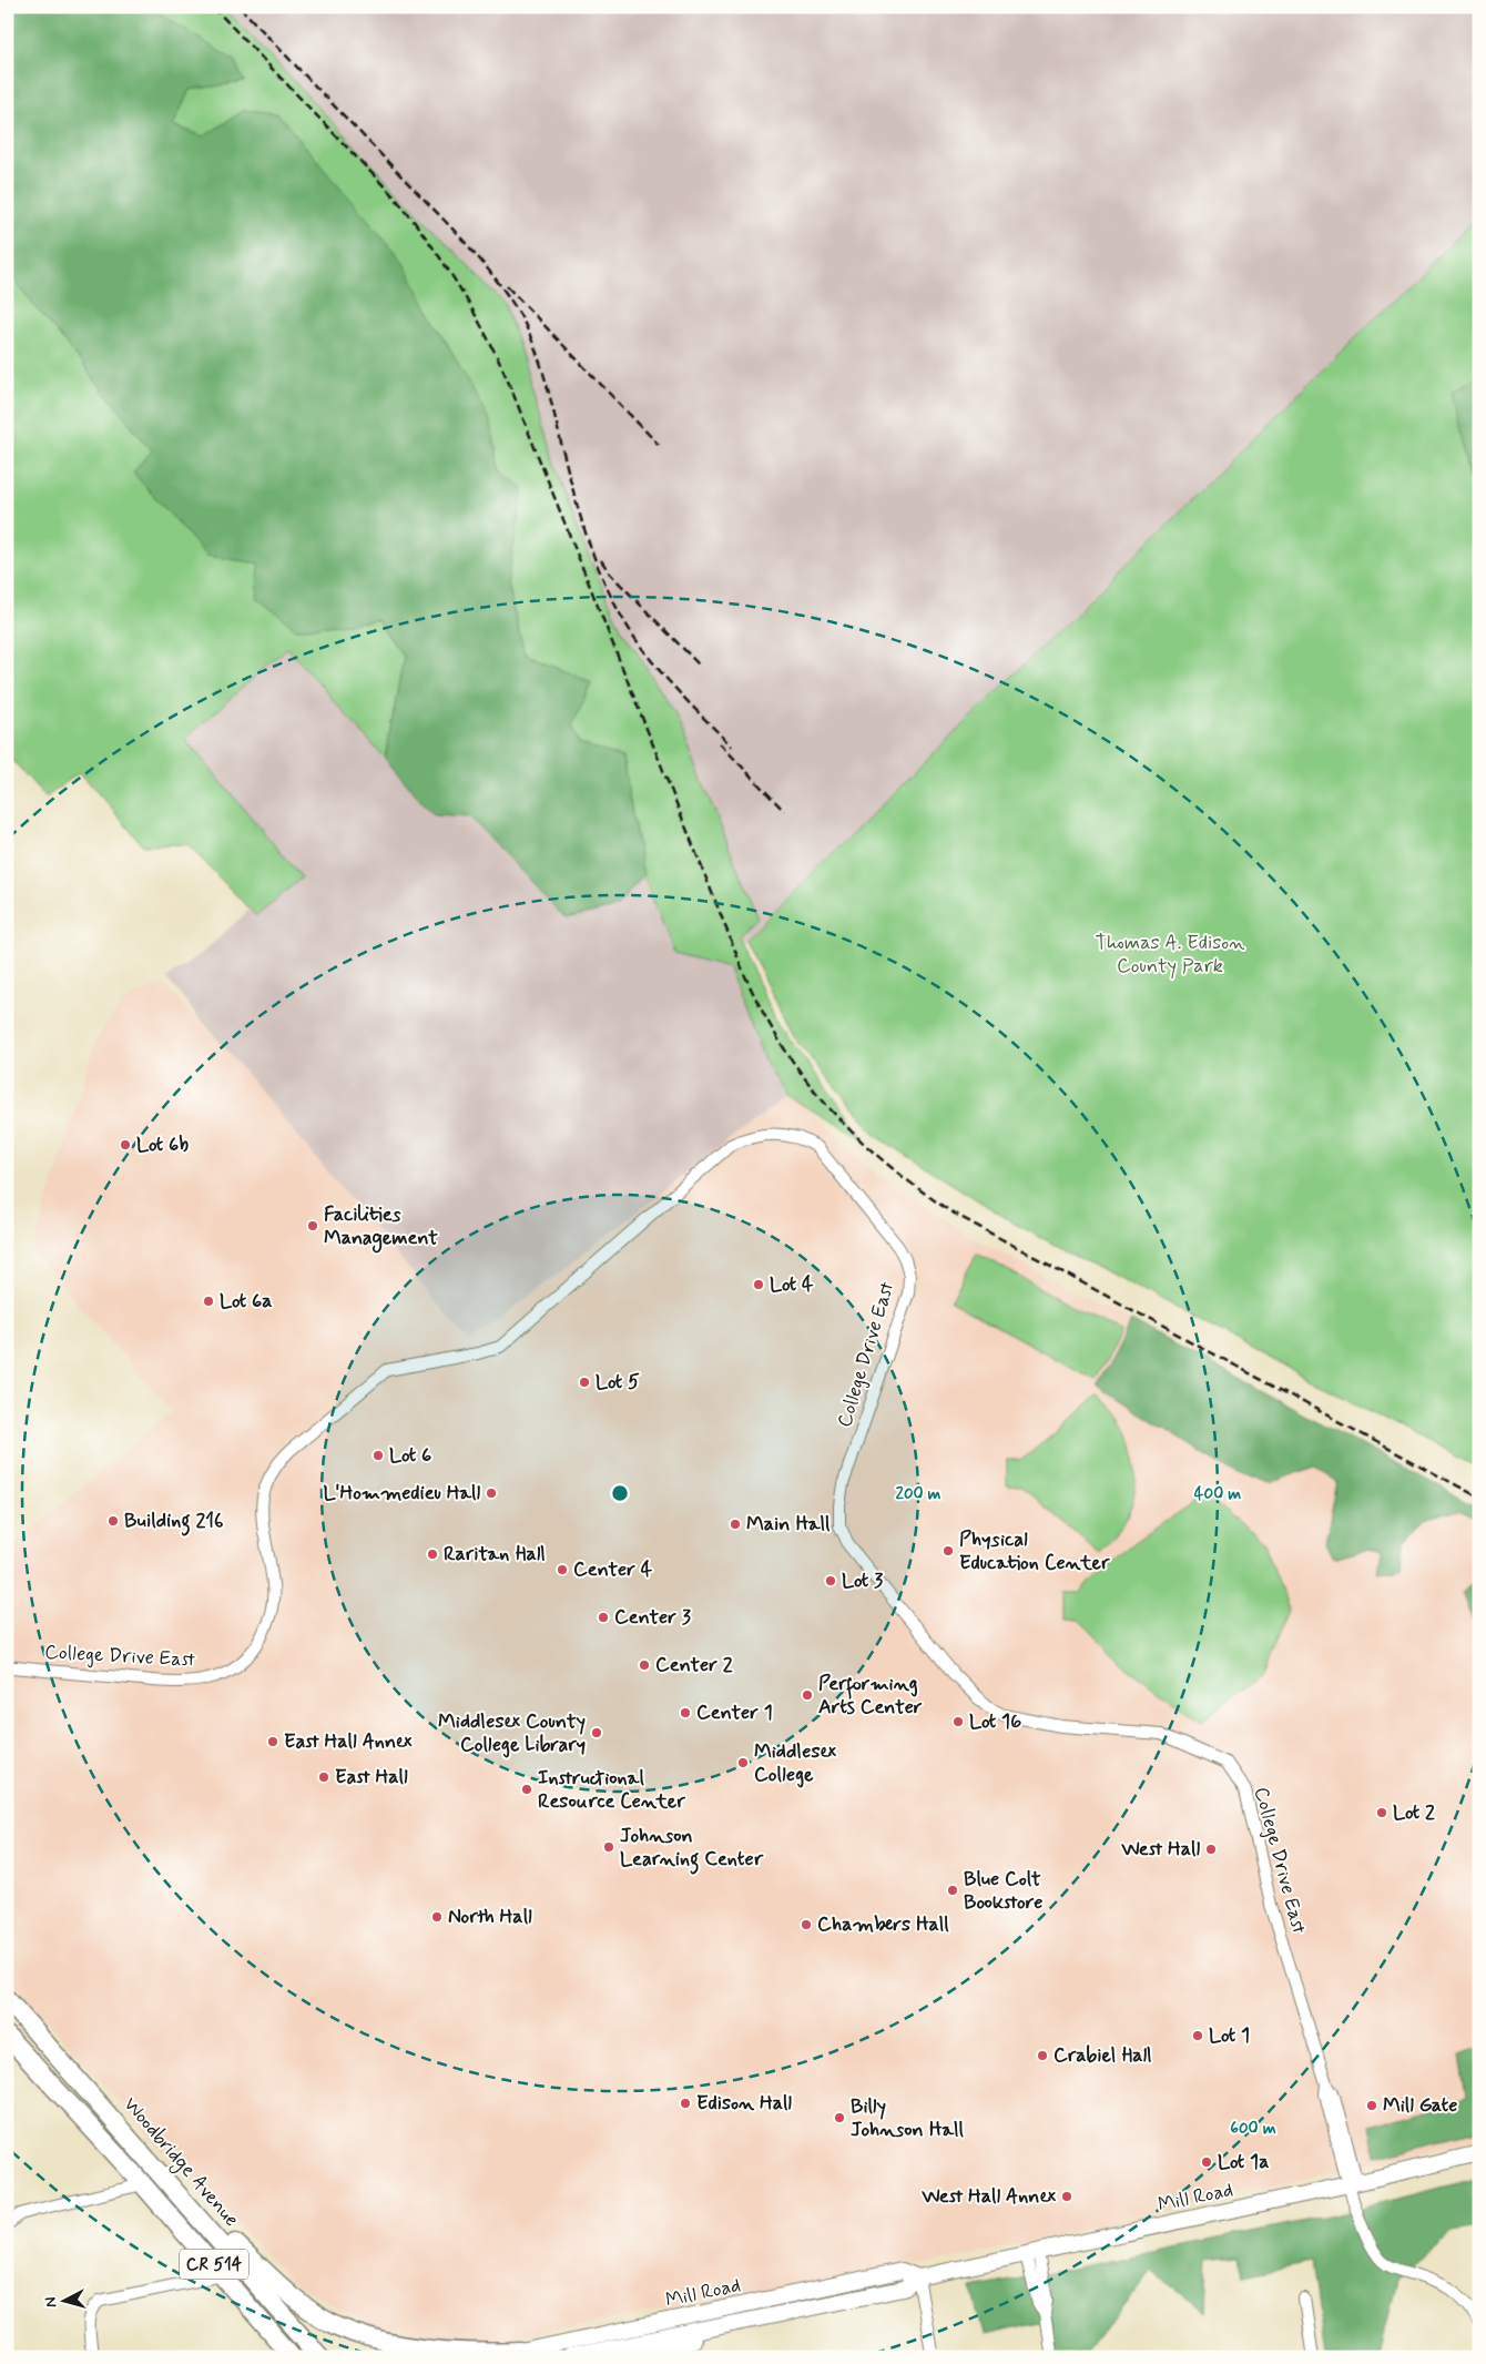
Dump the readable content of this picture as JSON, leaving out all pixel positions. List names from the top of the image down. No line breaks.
{"streets":{"main road":["Woodbridge Avenue","CR 514"],"street":["College Drive East","Mill Road"]},"crossings":[["College Drive East","Mill Road"]],"parks":["Thomas A. Edison County Park"],"places":["Lot 6b","Facilities Management","Lot 4","Lot 6a","Lot 5","Lot 6","L'Hommedieu Hall","Building 216","Main Hall","Physical Education Center","Raritan Hall","Center 4","Lot 3","Center 3","Center 2","Performing Arts Center","Center 1","Lot 16","Middlesex County College Library","East Hall Annex","Middlesex College","East Hall","Instructional Resource Center","Lot 2","Johnson Learning Center","West Hall","Blue Colt Bookstore","North Hall","Chambers Hall","Lot 1","Crabiel Hall","Edison Hall","Mill Gate","Billy Johnson Hall","Lot 1a","West Hall Annex"],"north":"left","rings":["200 m","400 m","600 m"]}
